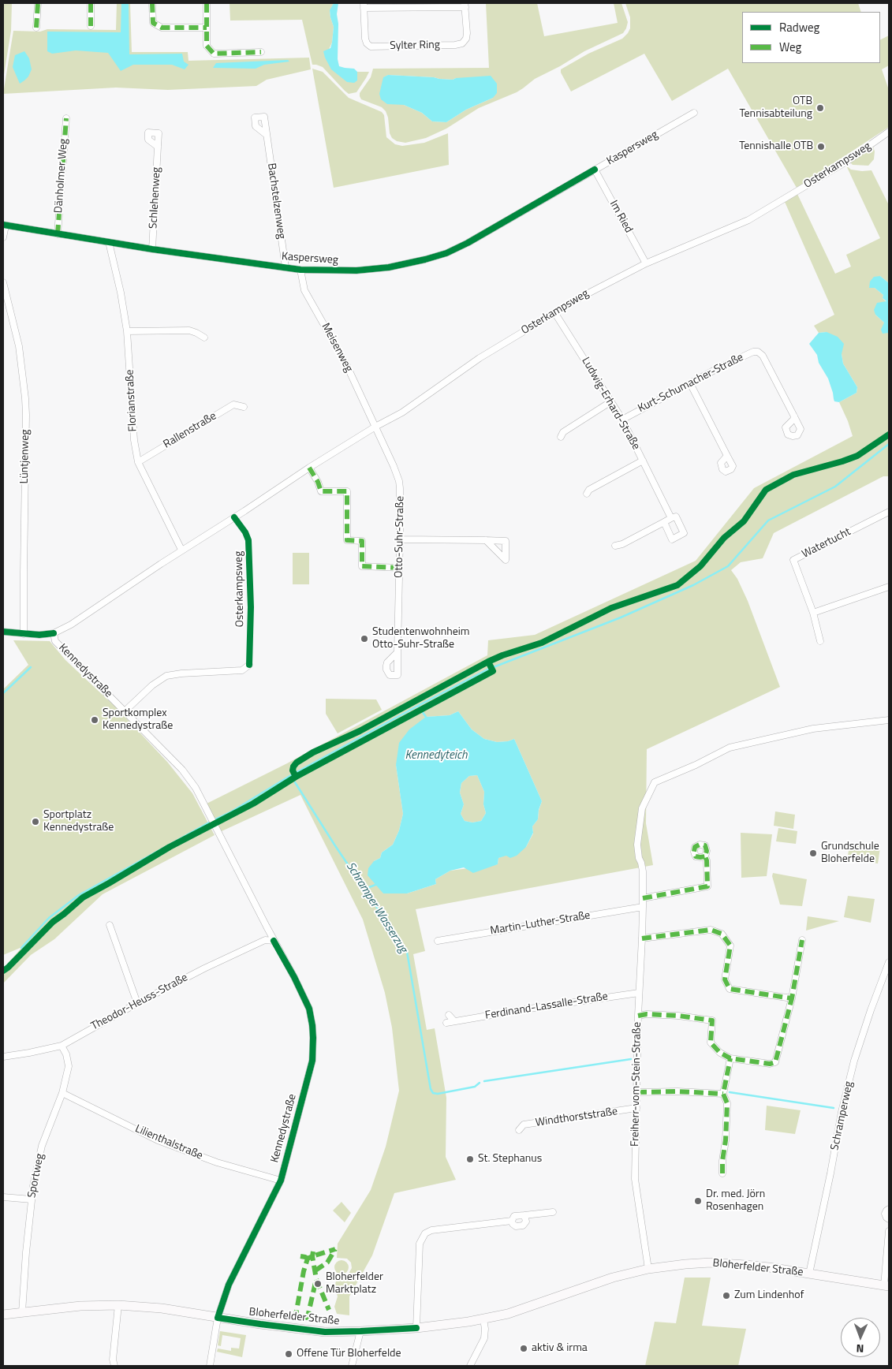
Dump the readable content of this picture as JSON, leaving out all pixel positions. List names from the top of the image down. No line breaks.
{"streets":{"street":["Sylter Ring","Kaspersweg","Osterkampsweg","Dänholmer Weg","Schlehenweg","Bachstelzenweg","Im Ried","Meisenweg","Kurt-Schumacher-Straße","Florianstraße","Ludwig-Erhard-Straße","Rallenstraße","Lüntjenweg","Otto-Suhr-Straße","Watertucht","Kennedystraße","Martin-Luther-Straße","Theodor-Heuss-Straße","Ferdinand-Lassalle-Straße","Freiherr-vom-Stein-Straße","Schramperweg","Windthorststraße","Lilienthalstraße","Sportweg","Bloherfelder Straße"]},"crossings":[["Kaspersweg","Dänholmer Weg"],["Kaspersweg","Schlehenweg"],["Kaspersweg","Bachstelzenweg"],["Kaspersweg","Im Ried"],["Kaspersweg","Meisenweg"],["Kaspersweg","Florianstraße"],["Osterkampsweg","Im Ried"],["Osterkampsweg","Meisenweg"],["Osterkampsweg","Florianstraße"],["Osterkampsweg","Ludwig-Erhard-Straße"],["Osterkampsweg","Lüntjenweg"],["Osterkampsweg","Otto-Suhr-Straße"],["Osterkampsweg","Kennedystraße"],["Meisenweg","Otto-Suhr-Straße"],["Kurt-Schumacher-Straße","Ludwig-Erhard-Straße"],["Florianstraße","Rallenstraße"],["Kennedystraße","Theodor-Heuss-Straße"],["Kennedystraße","Lilienthalstraße"],["Kennedystraße","Bloherfelder Straße"],["Martin-Luther-Straße","Freiherr-vom-Stein-Straße"],["Theodor-Heuss-Straße","Sportweg"],["Ferdinand-Lassalle-Straße","Freiherr-vom-Stein-Straße"],["Freiherr-vom-Stein-Straße","Windthorststraße"],["Freiherr-vom-Stein-Straße","Bloherfelder Straße"],["Schramperweg","Bloherfelder Straße"],["Lilienthalstraße","Sportweg"],["Sportweg","Bloherfelder Straße"]],"water":["Kennedyteich","Schramper Wasserzug"],"places":["OTB Tennisabteilung","Tennishalle OTB","Studentenwohnheim Otto-Suhr-Straße","Sportkomplex Kennedystraße","Sportplatz Kennedystraße","Grundschule Bloherfelde","St. Stephanus","Dr. med. Jörn Rosenhagen","Bloherfelder Marktplatz","Zum Lindenhof","aktiv & irma","Offene Tür Bloherfelde"],"legend":["Radweg","Weg"],"north":"bottom"}
